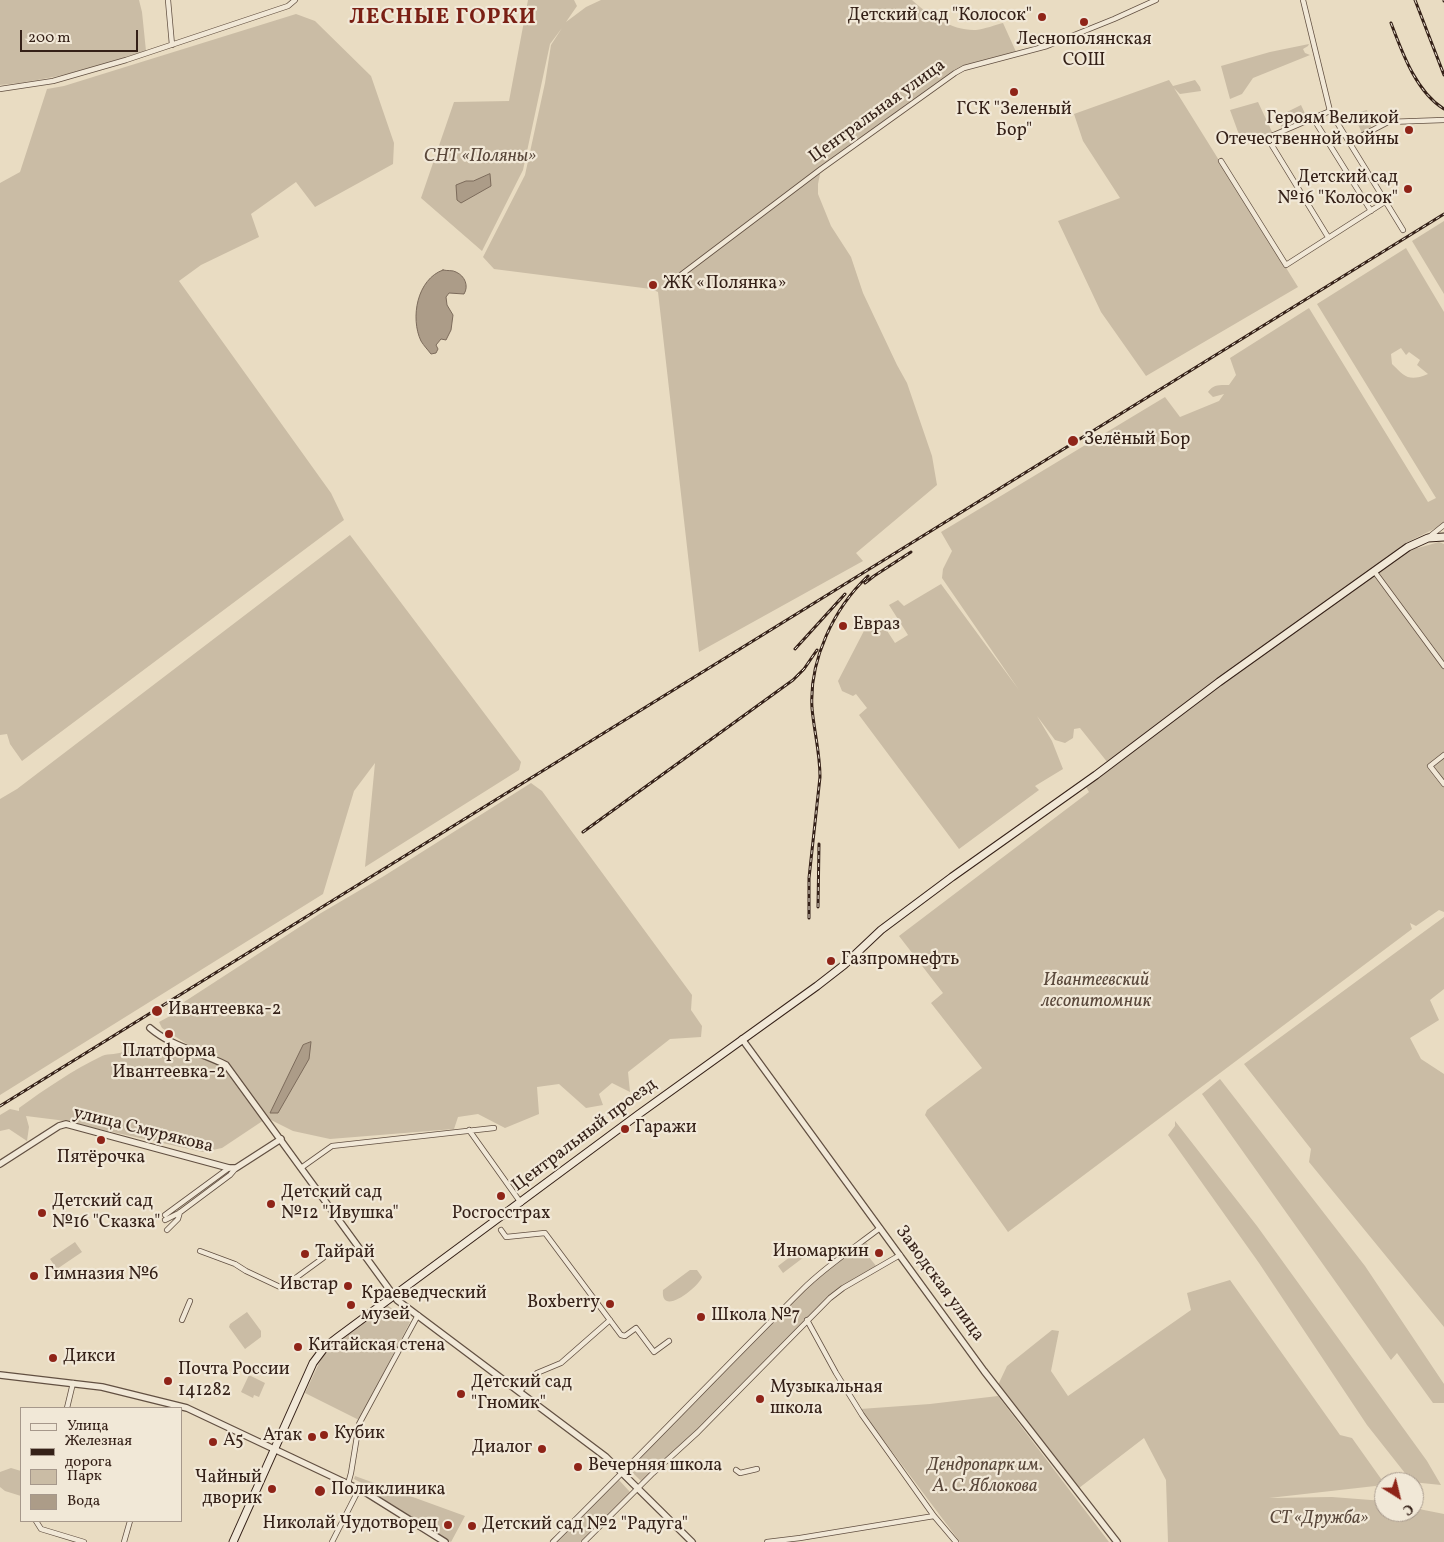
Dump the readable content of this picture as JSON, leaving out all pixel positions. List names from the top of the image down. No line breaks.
{"streets":{"main road":["Центральный проезд"],"street":["Центральная улица","улица Смурякова","Заводская улица"]},"crossings":[["Центральный проезд","Заводская улица"]],"districts":["ЛЕСНЫЕ ГОРКИ"],"parks":["СНТ «Поляны»","Ивантеевский лесопитомник","Дендропарк им. А. С. Яблокова","СТ «Дружба»"],"places":["Детский сад \"Колосок\"","Леснополянская СОШ","ГСК \"Зеленый Бор\"","Героям Великой Отечественной войны","Детский сад №16 \"Колосок\"","ЖК «Полянка»","Зелёный Бор","Евраз","Газпромнефть","Ивантеевка-2","Платформа Ивантеевка-2","Гаражи","Пятёрочка","Росгосстрах","Детский сад №12 \"Ивушка\"","Детский сад №16 \"Сказка\"","Иномаркин","Тайрай","Гимназия №6","Ивстар","Boxberry","Краеведческий музей","Школа №7","Китайская стена","Дикси","Почта России 141282","Детский сад \"Гномик\"","Музыкальная школа","Кубик","Атак","А5","Диалог","Вечерняя школа","Чайный дворик","Поликлиника","Николай Чудотворец","Детский сад №2 \"Радуга\""],"legend":["Улица","Железная дорога","Парк","Вода"],"scale_bar":"200 m","north":"bottom right"}
